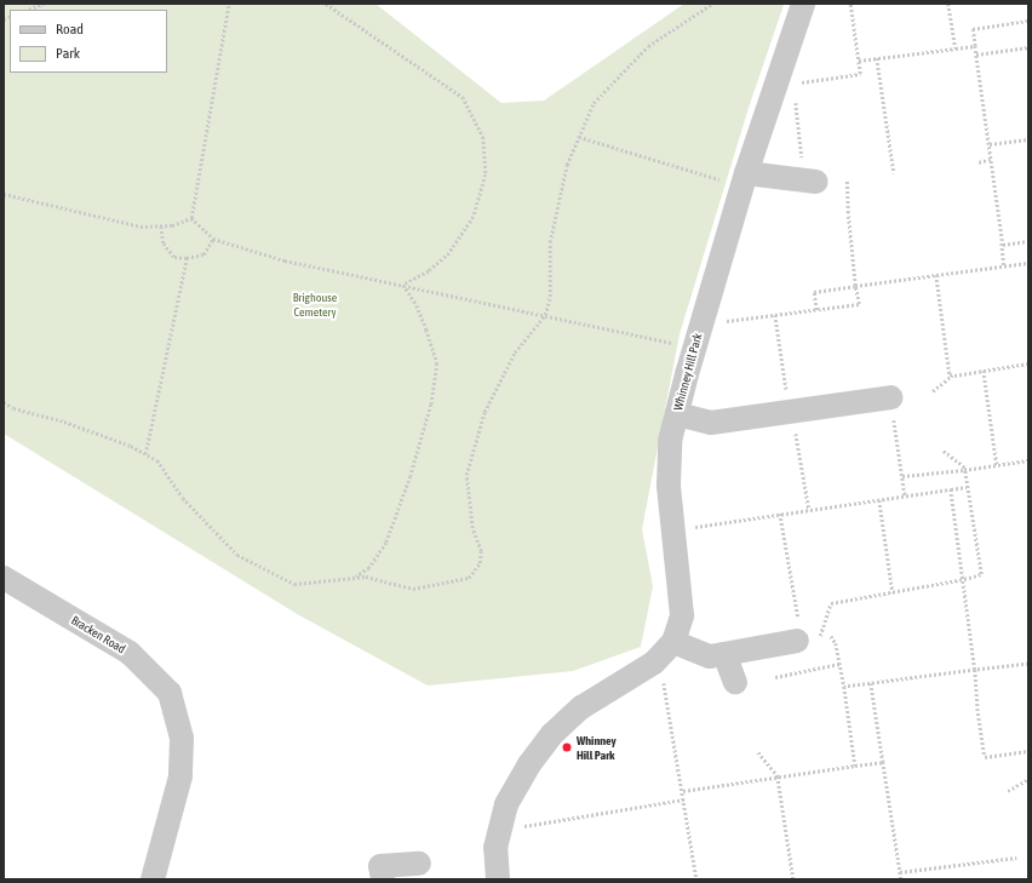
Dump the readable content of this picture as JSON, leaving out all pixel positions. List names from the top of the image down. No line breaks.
{"streets":{"street":["Whinney Hill Park","Bracken Road"]},"parks":["Brighouse Cemetery"],"places":["Whinney Hill Park"],"legend":["Road","Park"]}
